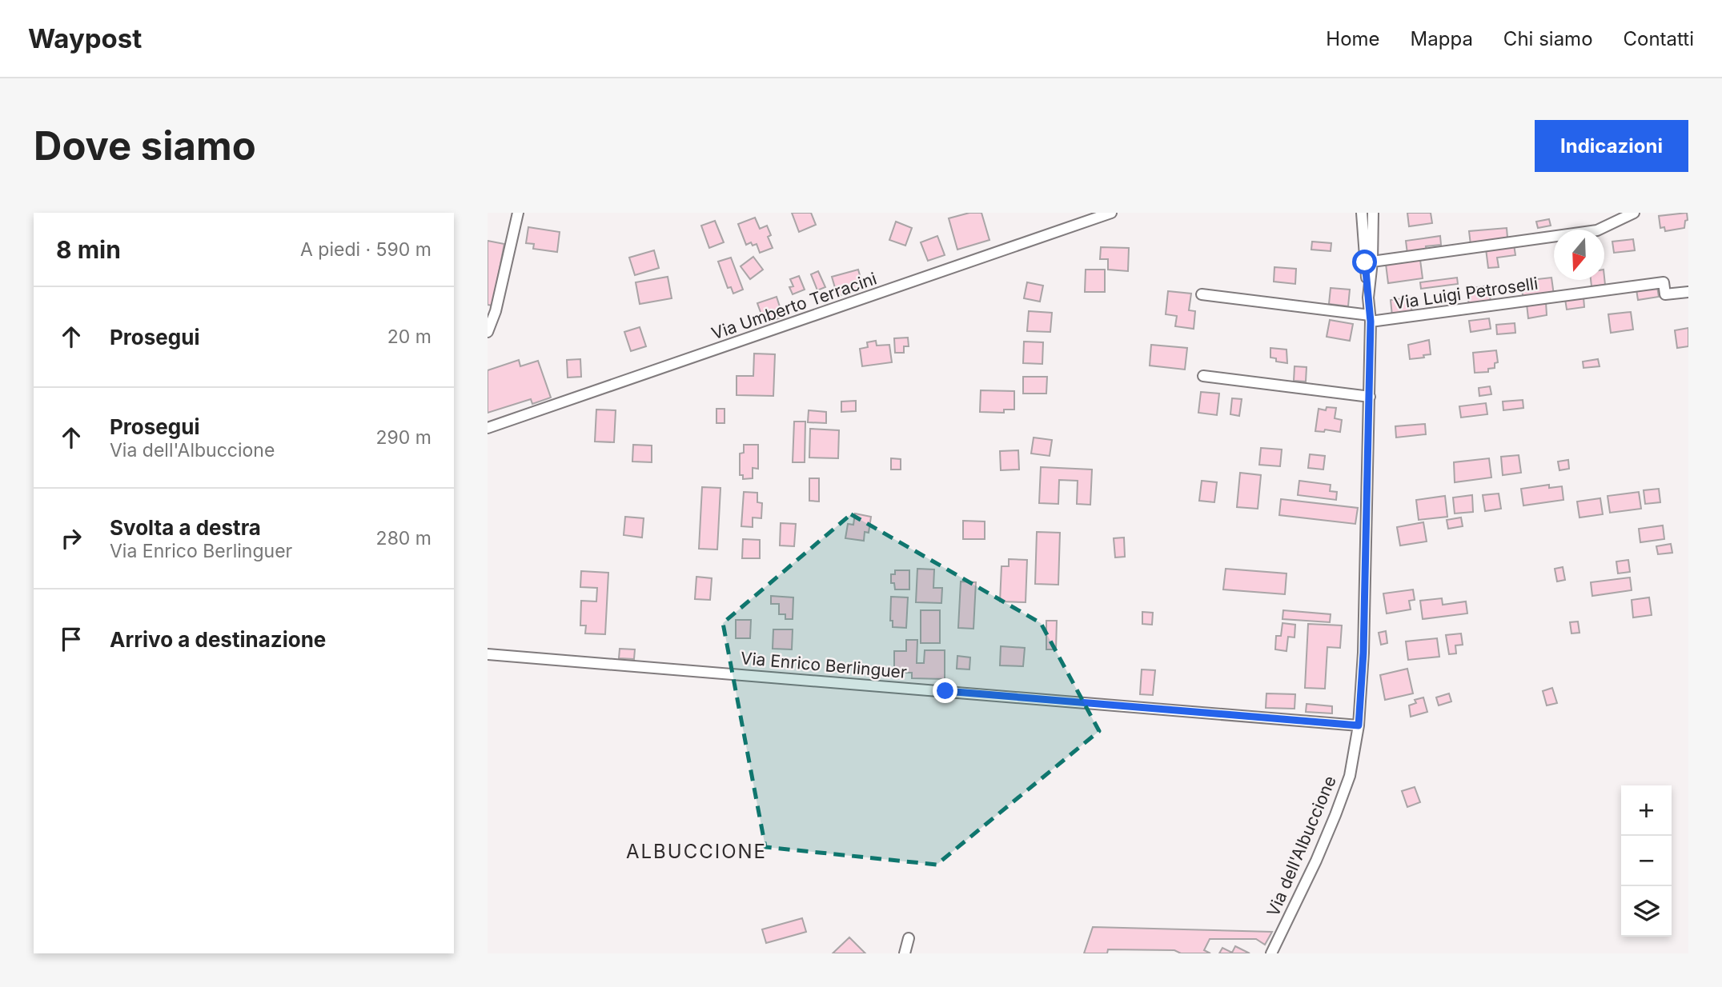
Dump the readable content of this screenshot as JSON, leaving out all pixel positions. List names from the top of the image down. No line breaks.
{"streets":{"street":["Via Luigi Petroselli","Via Umberto Terracini","Via Enrico Berlinguer","Via dell'Albuccione"]},"crossings":[["Via Luigi Petroselli","Via dell'Albuccione"],["Via Enrico Berlinguer","Via dell'Albuccione"]],"districts":["ALBUCCIONE"],"north":"bottom","page":{"header":"Waypost","nav":["Home","Mappa","Chi siamo","Contatti"],"buttons":"Indicazioni","title":"Dove siamo","heading":["8 min","A piedi · 590 m"],"list":[["Prosegui","20 m"],["Prosegui","Via dell'Albuccione","290 m"],["Svolta a destra","Via Enrico Berlinguer","280 m"],"Arrivo a destinazione"],"map_buttons":["+","−"]}}
